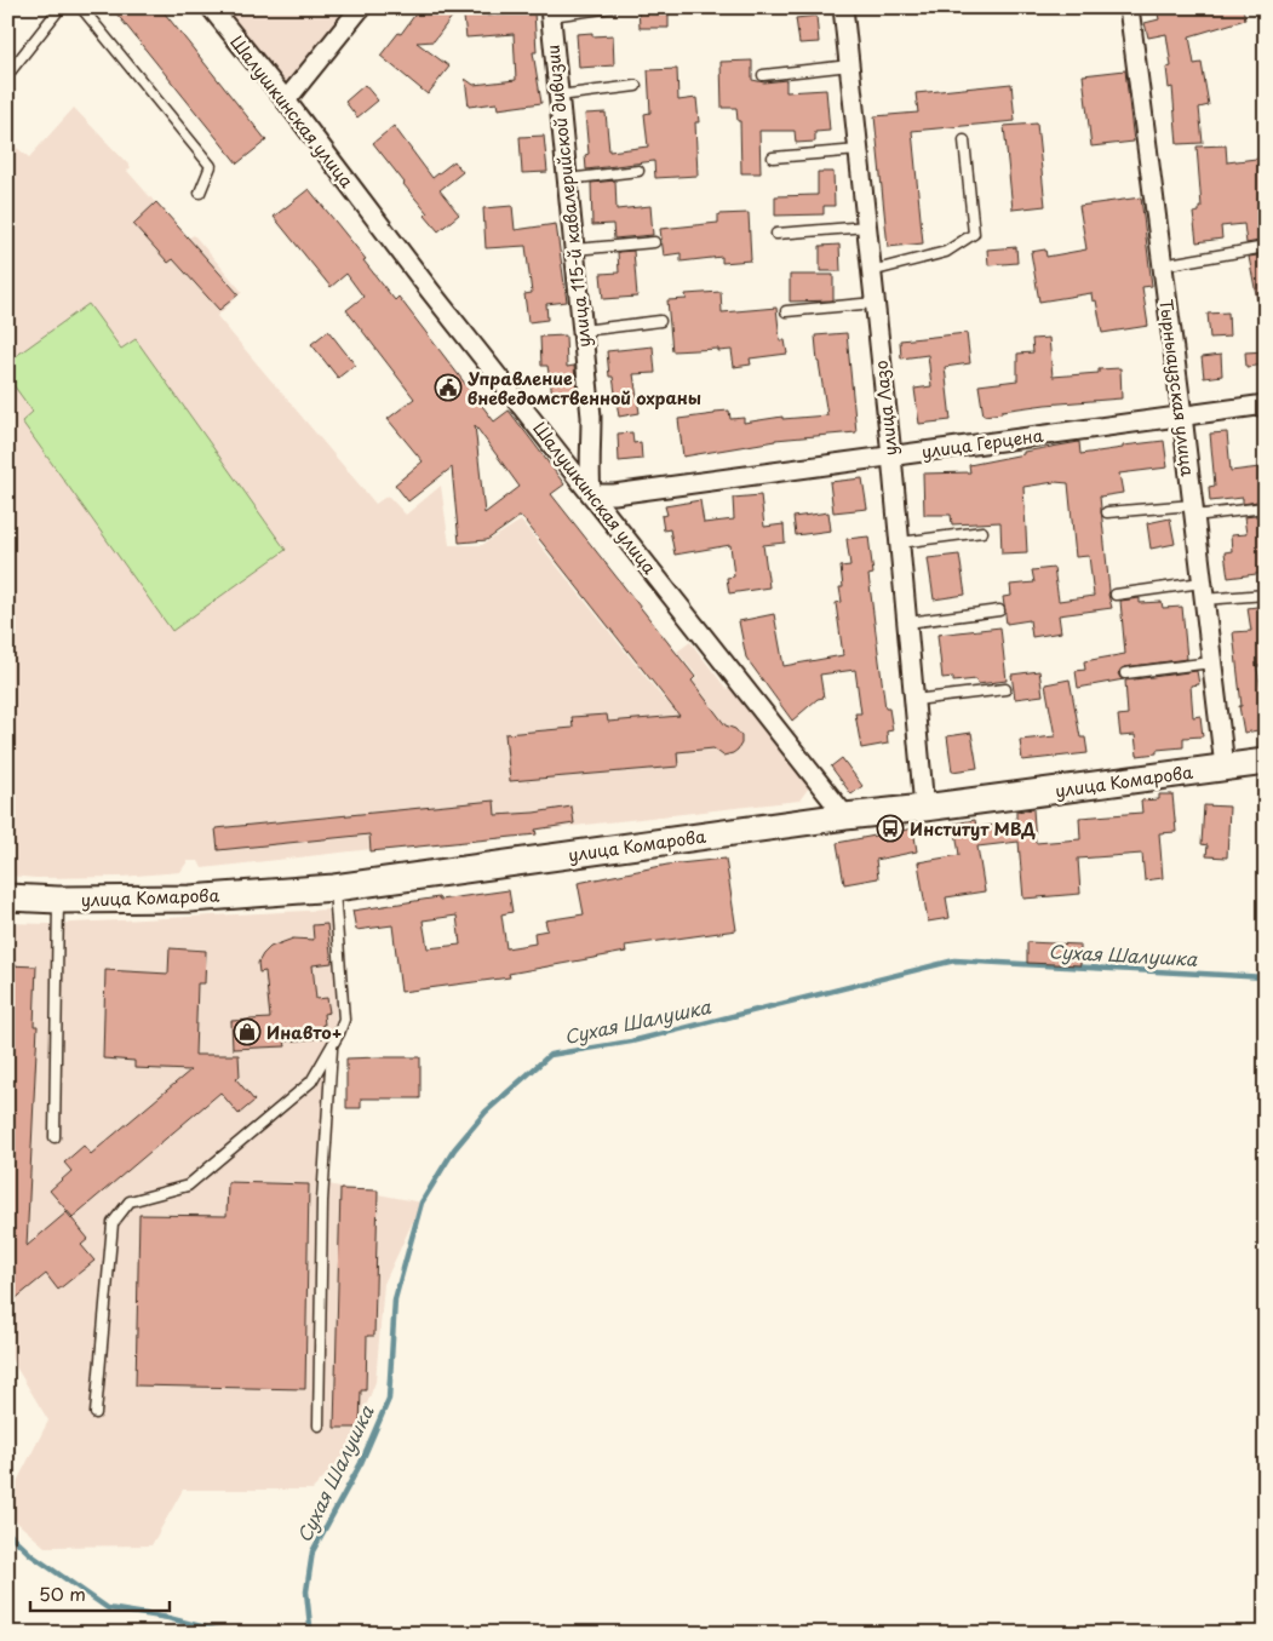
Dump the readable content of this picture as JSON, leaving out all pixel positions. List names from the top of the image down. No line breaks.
{"streets":{"main road":["улица Комарова"],"street":["Шалушкинская улица","улица 115-й кавалерийской дивизии","Тырныаузская улица","улица Лазо","улица Герцена"]},"crossings":[["Шалушкинская улица","улица 115-й кавалерийской дивизии"],["Шалушкинская улица","улица Герцена"],["Шалушкинская улица","улица Комарова"],["улица 115-й кавалерийской дивизии","улица Герцена"],["Тырныаузская улица","улица Герцена"],["Тырныаузская улица","улица Комарова"],["улица Лазо","улица Герцена"],["улица Лазо","улица Комарова"]],"water":["Сухая Шалушка"],"places":{"public building":["Управление вневедомственной охраны"],"bus stop":["Институт МВД"],"shop":["Инавто+"]},"scale_bar":"50 m"}
